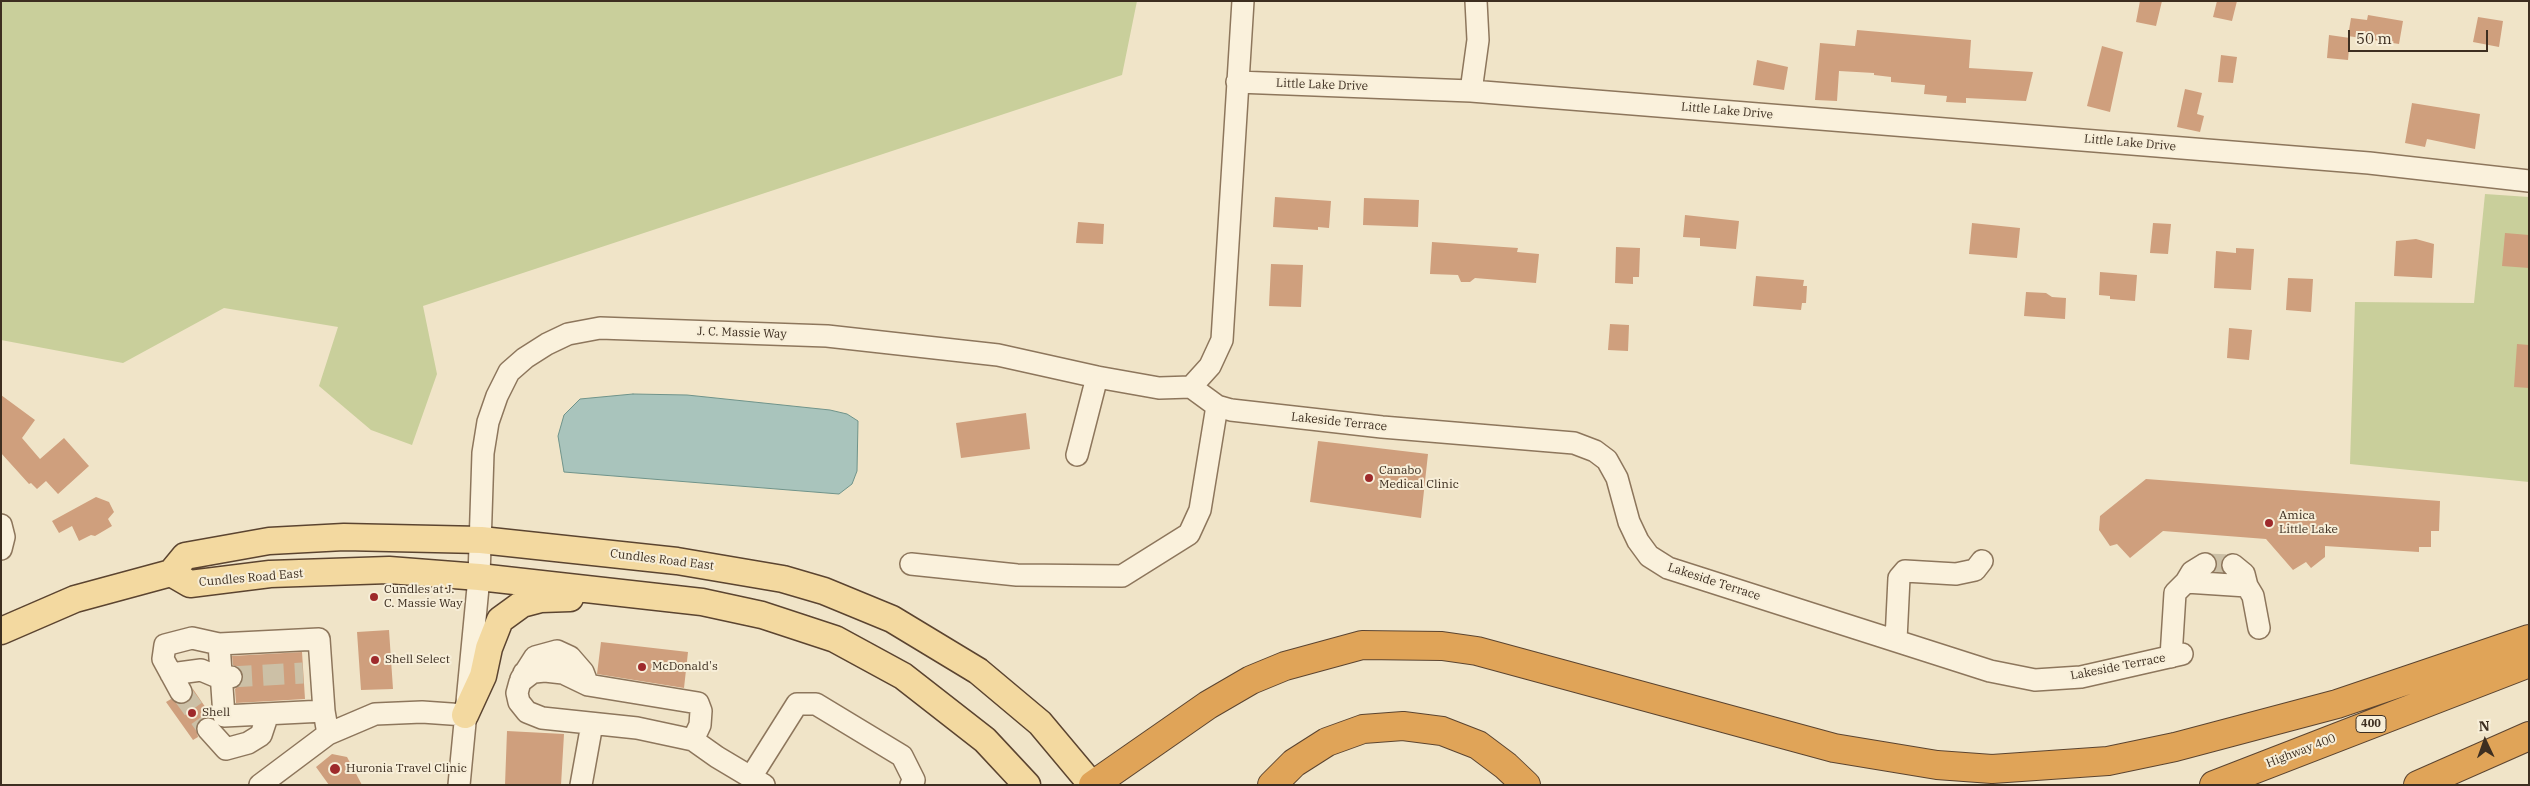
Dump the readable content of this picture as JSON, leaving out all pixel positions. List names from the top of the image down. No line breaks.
{"streets":{"highway":["400","Highway 400"],"main road":["Cundles Road East"],"street":["Little Lake Drive","J. C. Massie Way","Lakeside Terrace"]},"crossings":[["J. C. Massie Way","Lakeside Terrace"],["J. C. Massie Way","Cundles Road East"]],"places":["Canabo Medical Clinic","Amica Little Lake","Cundles at J. C. Massie Way","Shell Select","McDonald's","Shell","Huronia Travel Clinic"],"scale_bar":"50 m","north":"top"}
